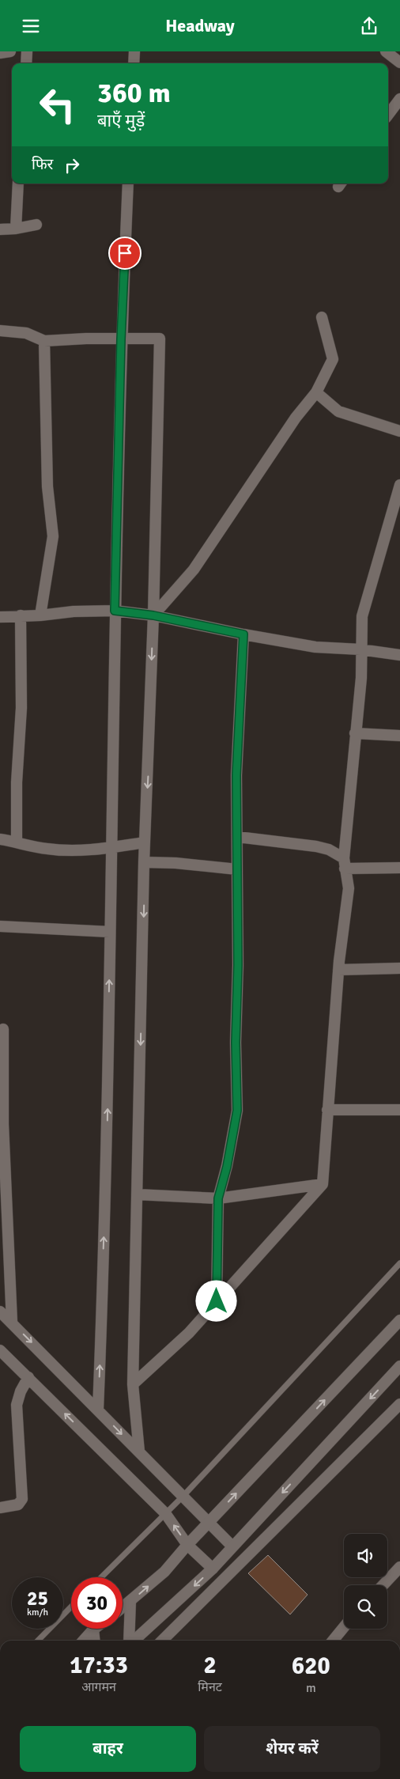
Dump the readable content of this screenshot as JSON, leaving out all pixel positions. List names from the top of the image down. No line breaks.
{"page":{"header":"Headway","turn":["360 m","बाएँ मुड़ें"],"then":"फिर","speed":"25 km/h","limit":"30","eta":["17:33","आगमन","2","मिनट","620","m"],"buttons":["बाहर","शेयर करें"]}}
